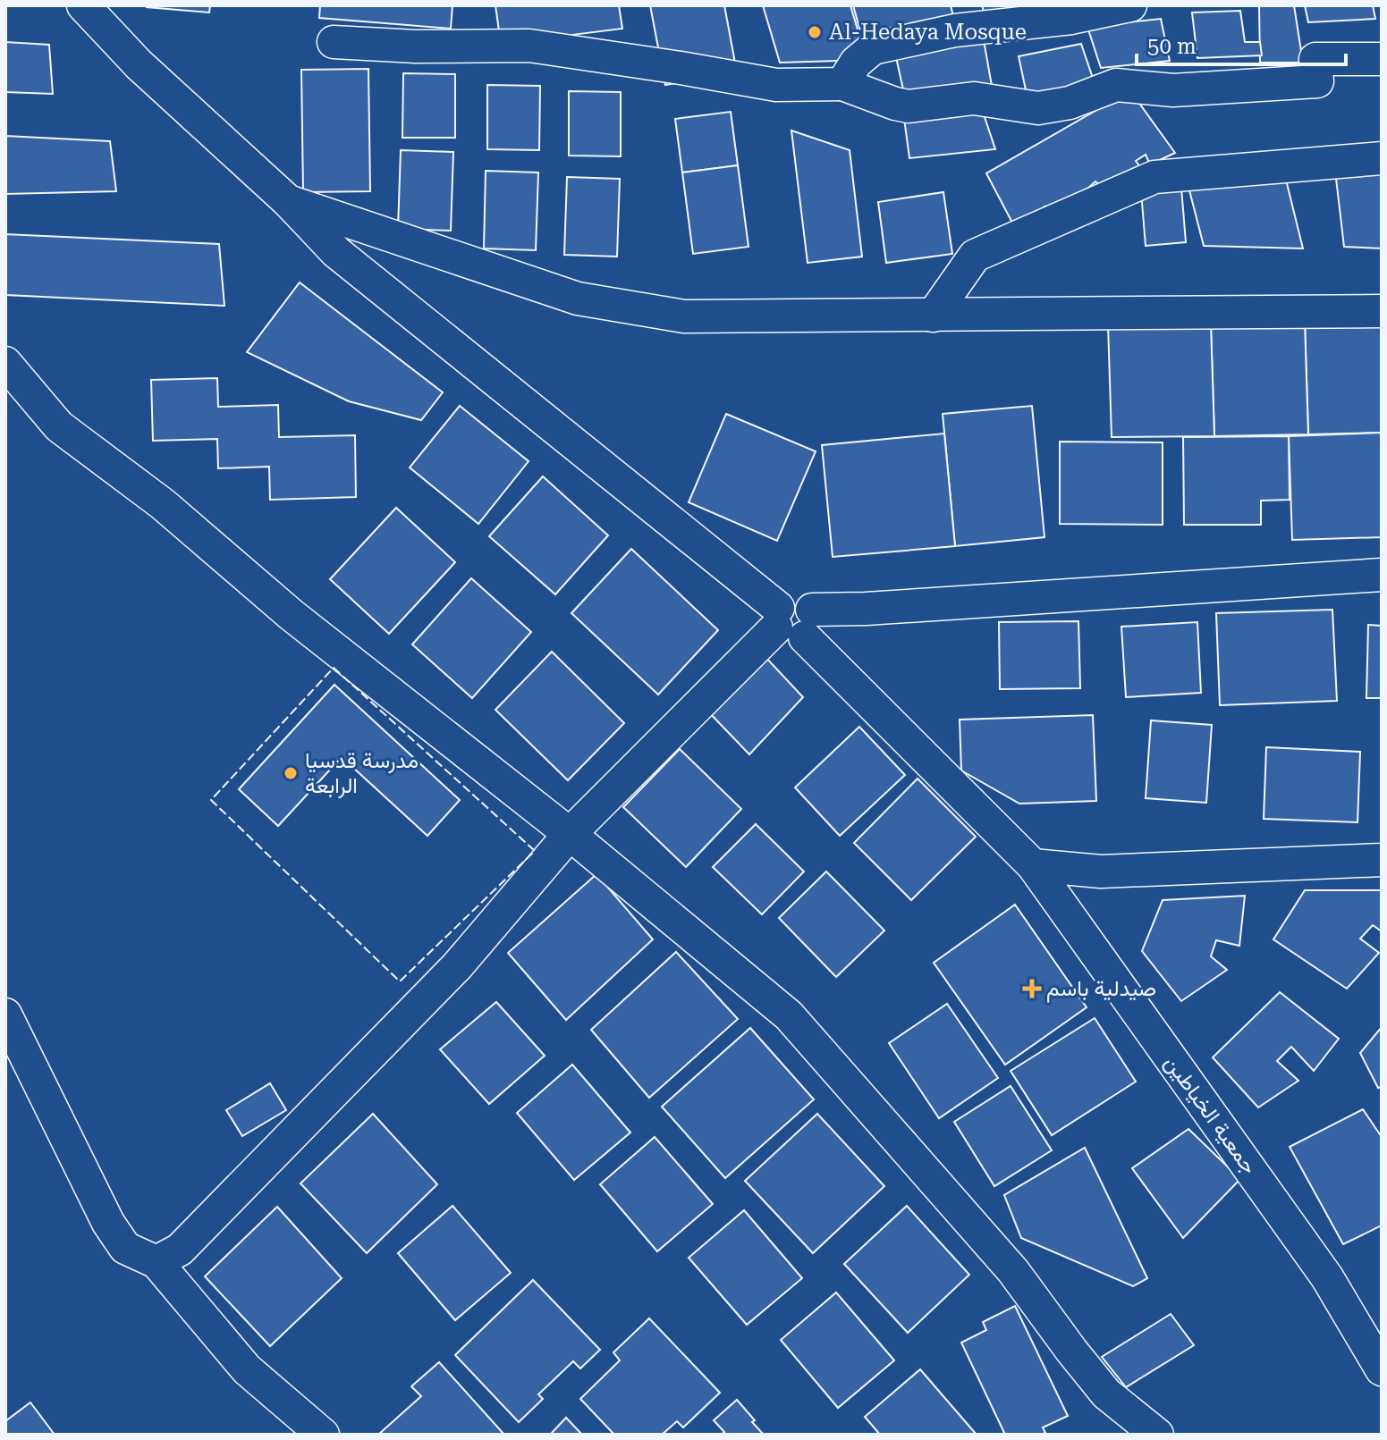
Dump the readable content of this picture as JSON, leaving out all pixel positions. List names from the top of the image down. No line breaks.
{"streets":{"street":["جمعية الخياطين"]},"places":{"other":["Al-Hedaya Mosque","مدرسة قدسيا الرابعة"],"health":["صيدلية باسم"]},"scale_bar":"50 m"}
